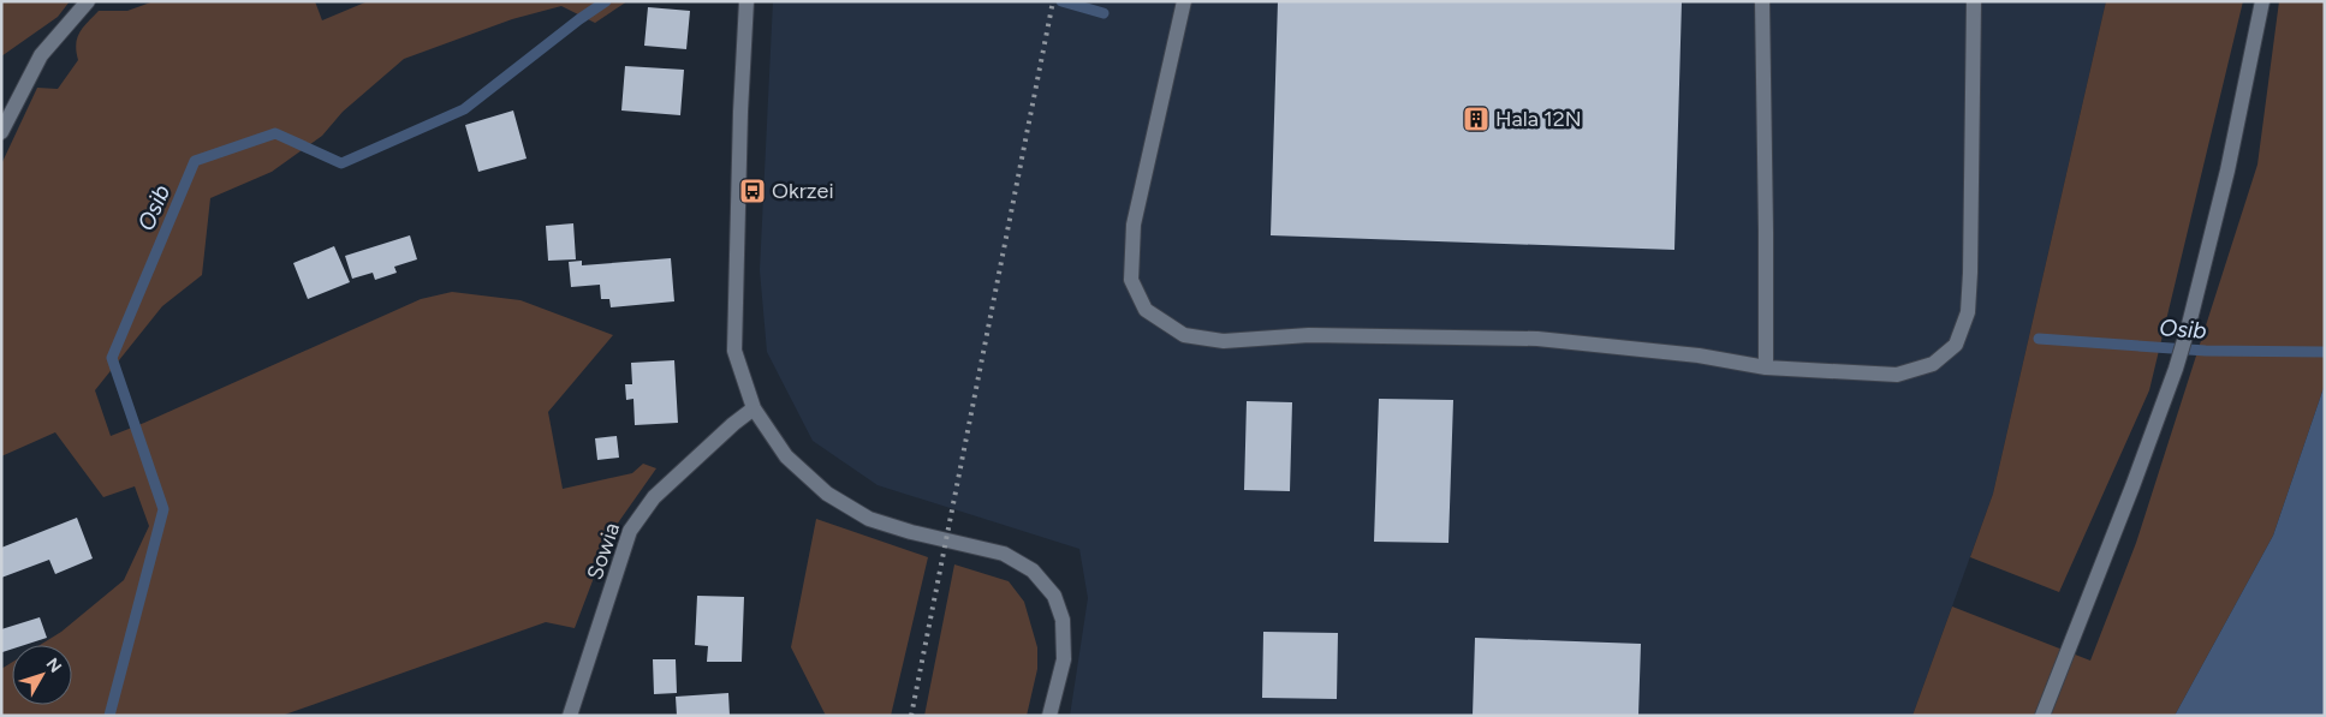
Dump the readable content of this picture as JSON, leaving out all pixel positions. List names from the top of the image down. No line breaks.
{"streets":{"street":["Sowia"]},"water":["Osib"],"places":{"building":["Hala 12N"],"bus stop":["Okrzei"]},"north":"top right"}
